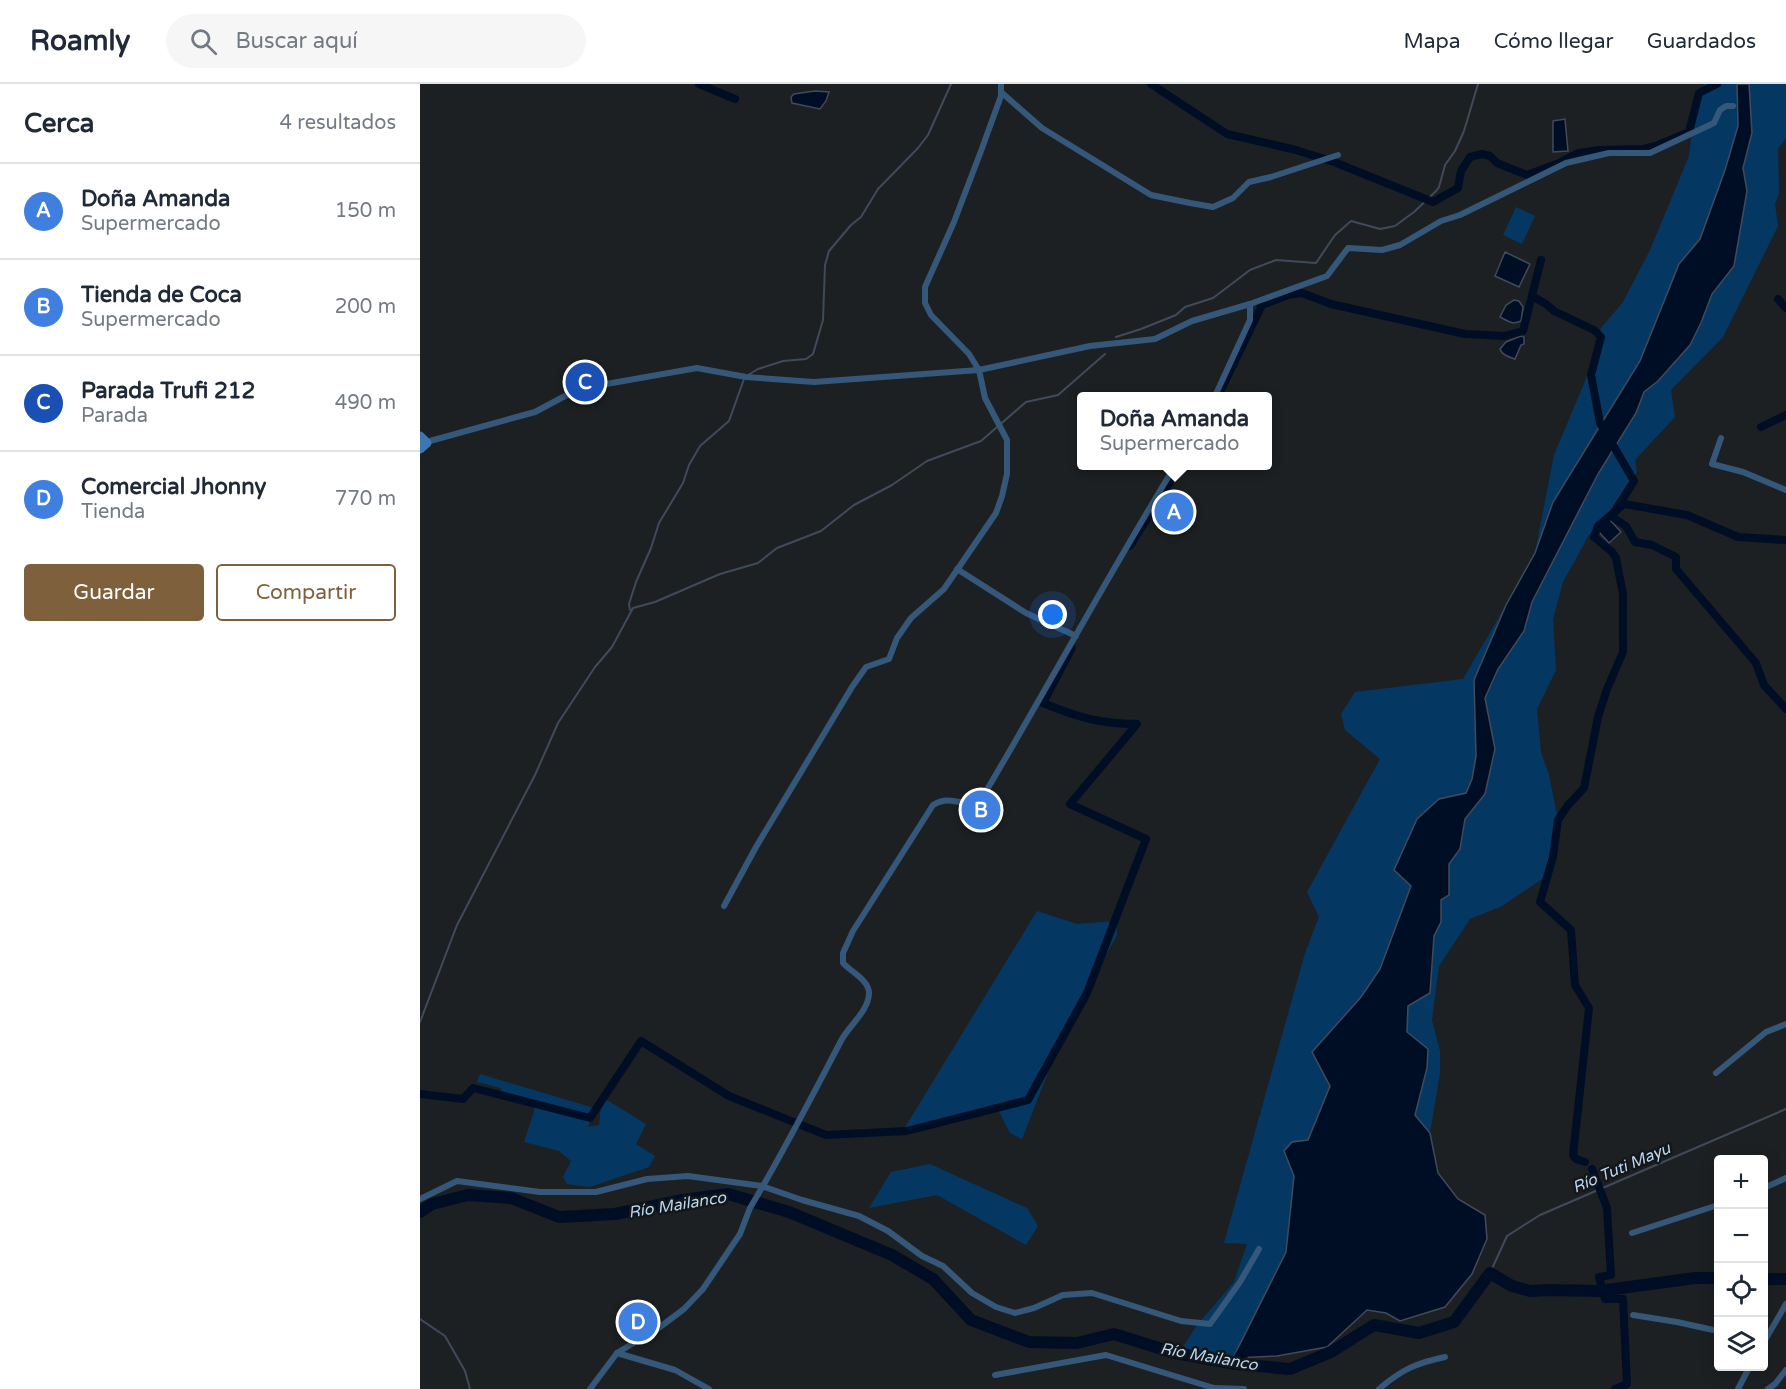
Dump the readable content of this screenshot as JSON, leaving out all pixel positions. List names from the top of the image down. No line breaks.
{"water":["Río Tuti Mayu","Río Mailanco"],"page":{"header":"Roamly","search":"Buscar aquí","nav":["Mapa","Cómo llegar","Guardados"],"heading":["Cerca","4 resultados"],"list":[{"mark":"A","name":"Doña Amanda","note":"Supermercado","value":"150 m"},{"mark":"B","name":"Tienda de Coca","note":"Supermercado","value":"200 m"},{"mark":"C","name":"Parada Trufi 212","note":"Parada","value":"490 m"},{"mark":"D","name":"Comercial Jhonny","note":"Tienda","value":"770 m"}],"pins":["C","A","B","D"],"popup":["Doña Amanda","Supermercado"],"buttons":["Guardar","Compartir"],"map_buttons":["+","−"]}}
